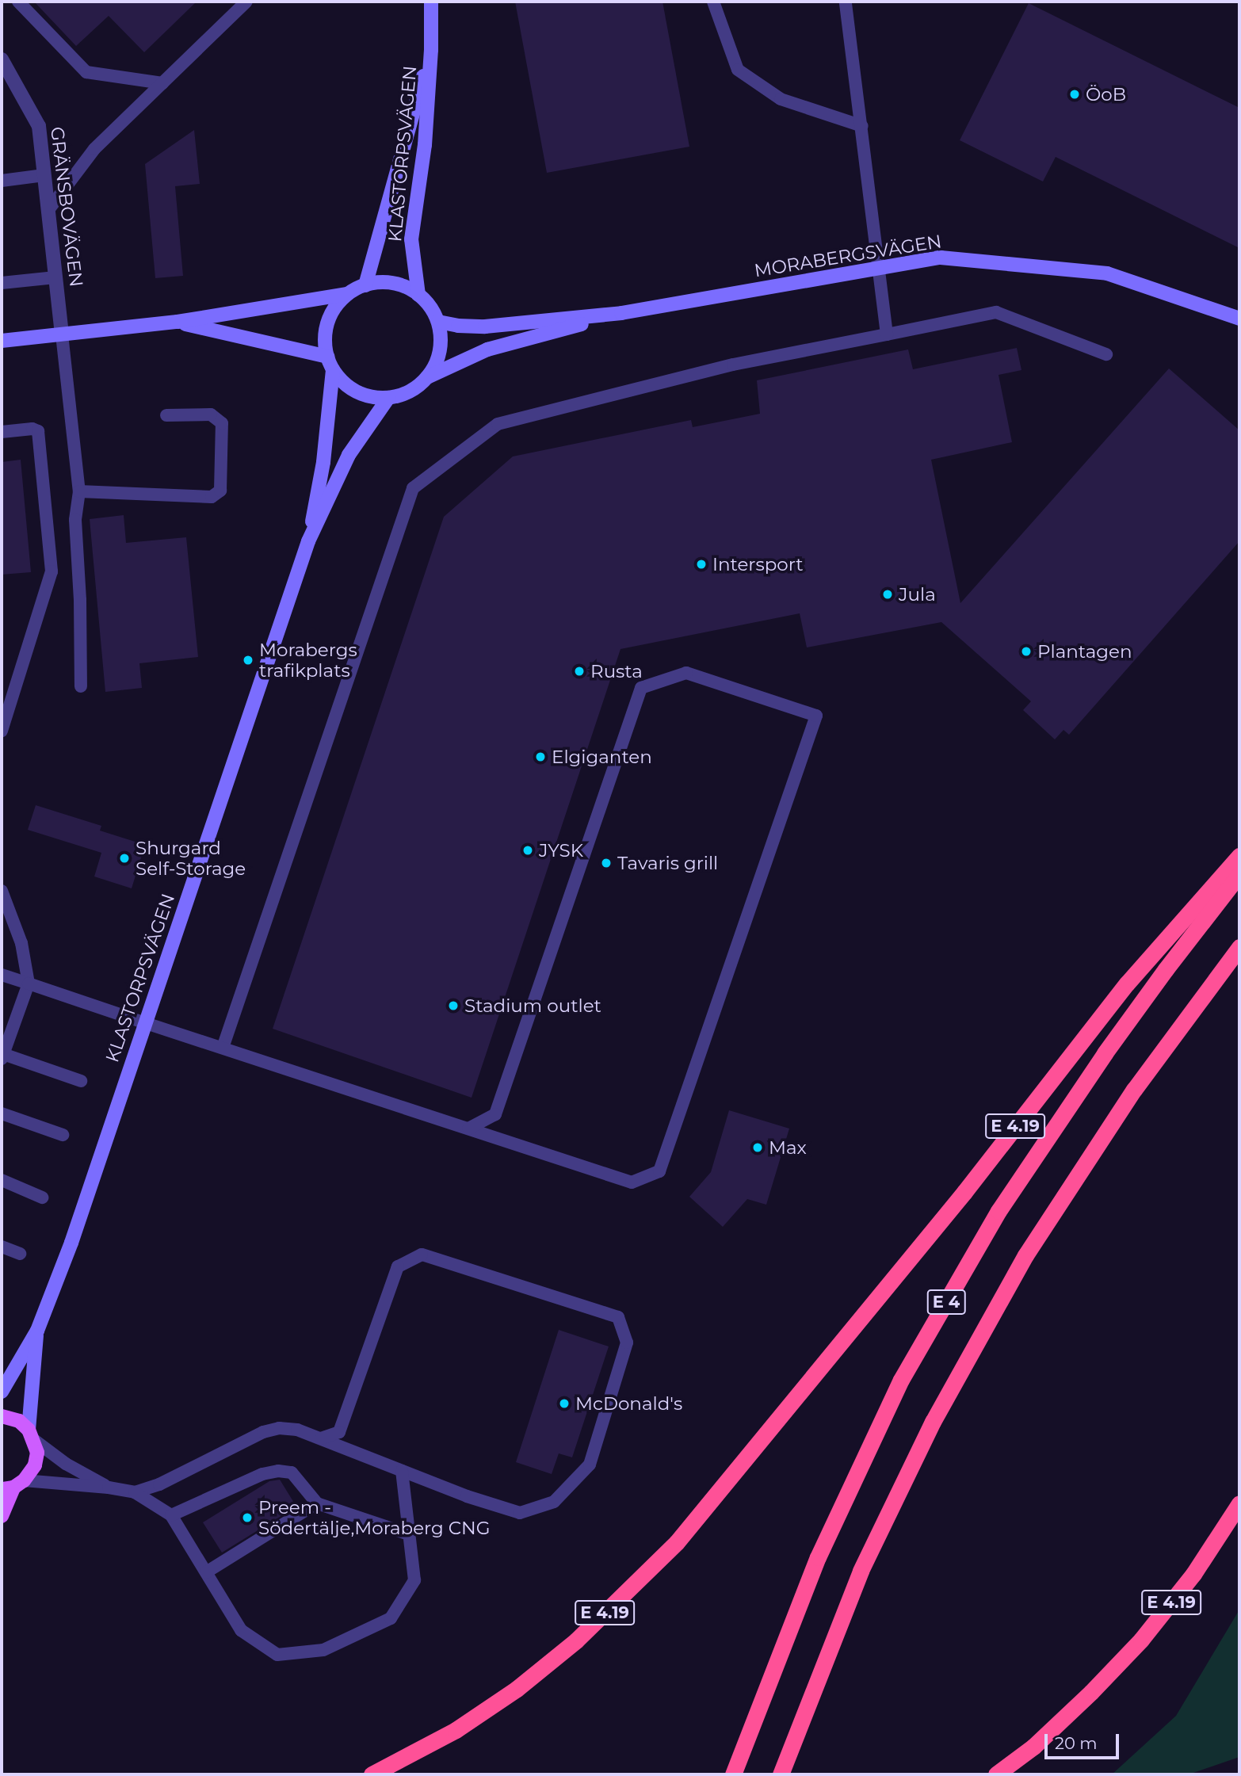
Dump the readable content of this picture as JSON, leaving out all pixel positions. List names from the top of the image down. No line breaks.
{"streets":{"highway":["E 4.19","E 4"],"street":["KLASTORPSVÄGEN","GRÄNSBOVÄGEN","MORABERGSVÄGEN"]},"crossings":[["KLASTORPSVÄGEN","MORABERGSVÄGEN"]],"places":["ÖoB","Intersport","Jula","Plantagen","Morabergs trafikplats","Rusta","Elgiganten","JYSK","Shurgard Self-Storage","Tavaris grill","Stadium outlet","Max","McDonald's","Preem - Södertälje,Moraberg CNG"],"scale_bar":"20 m"}
